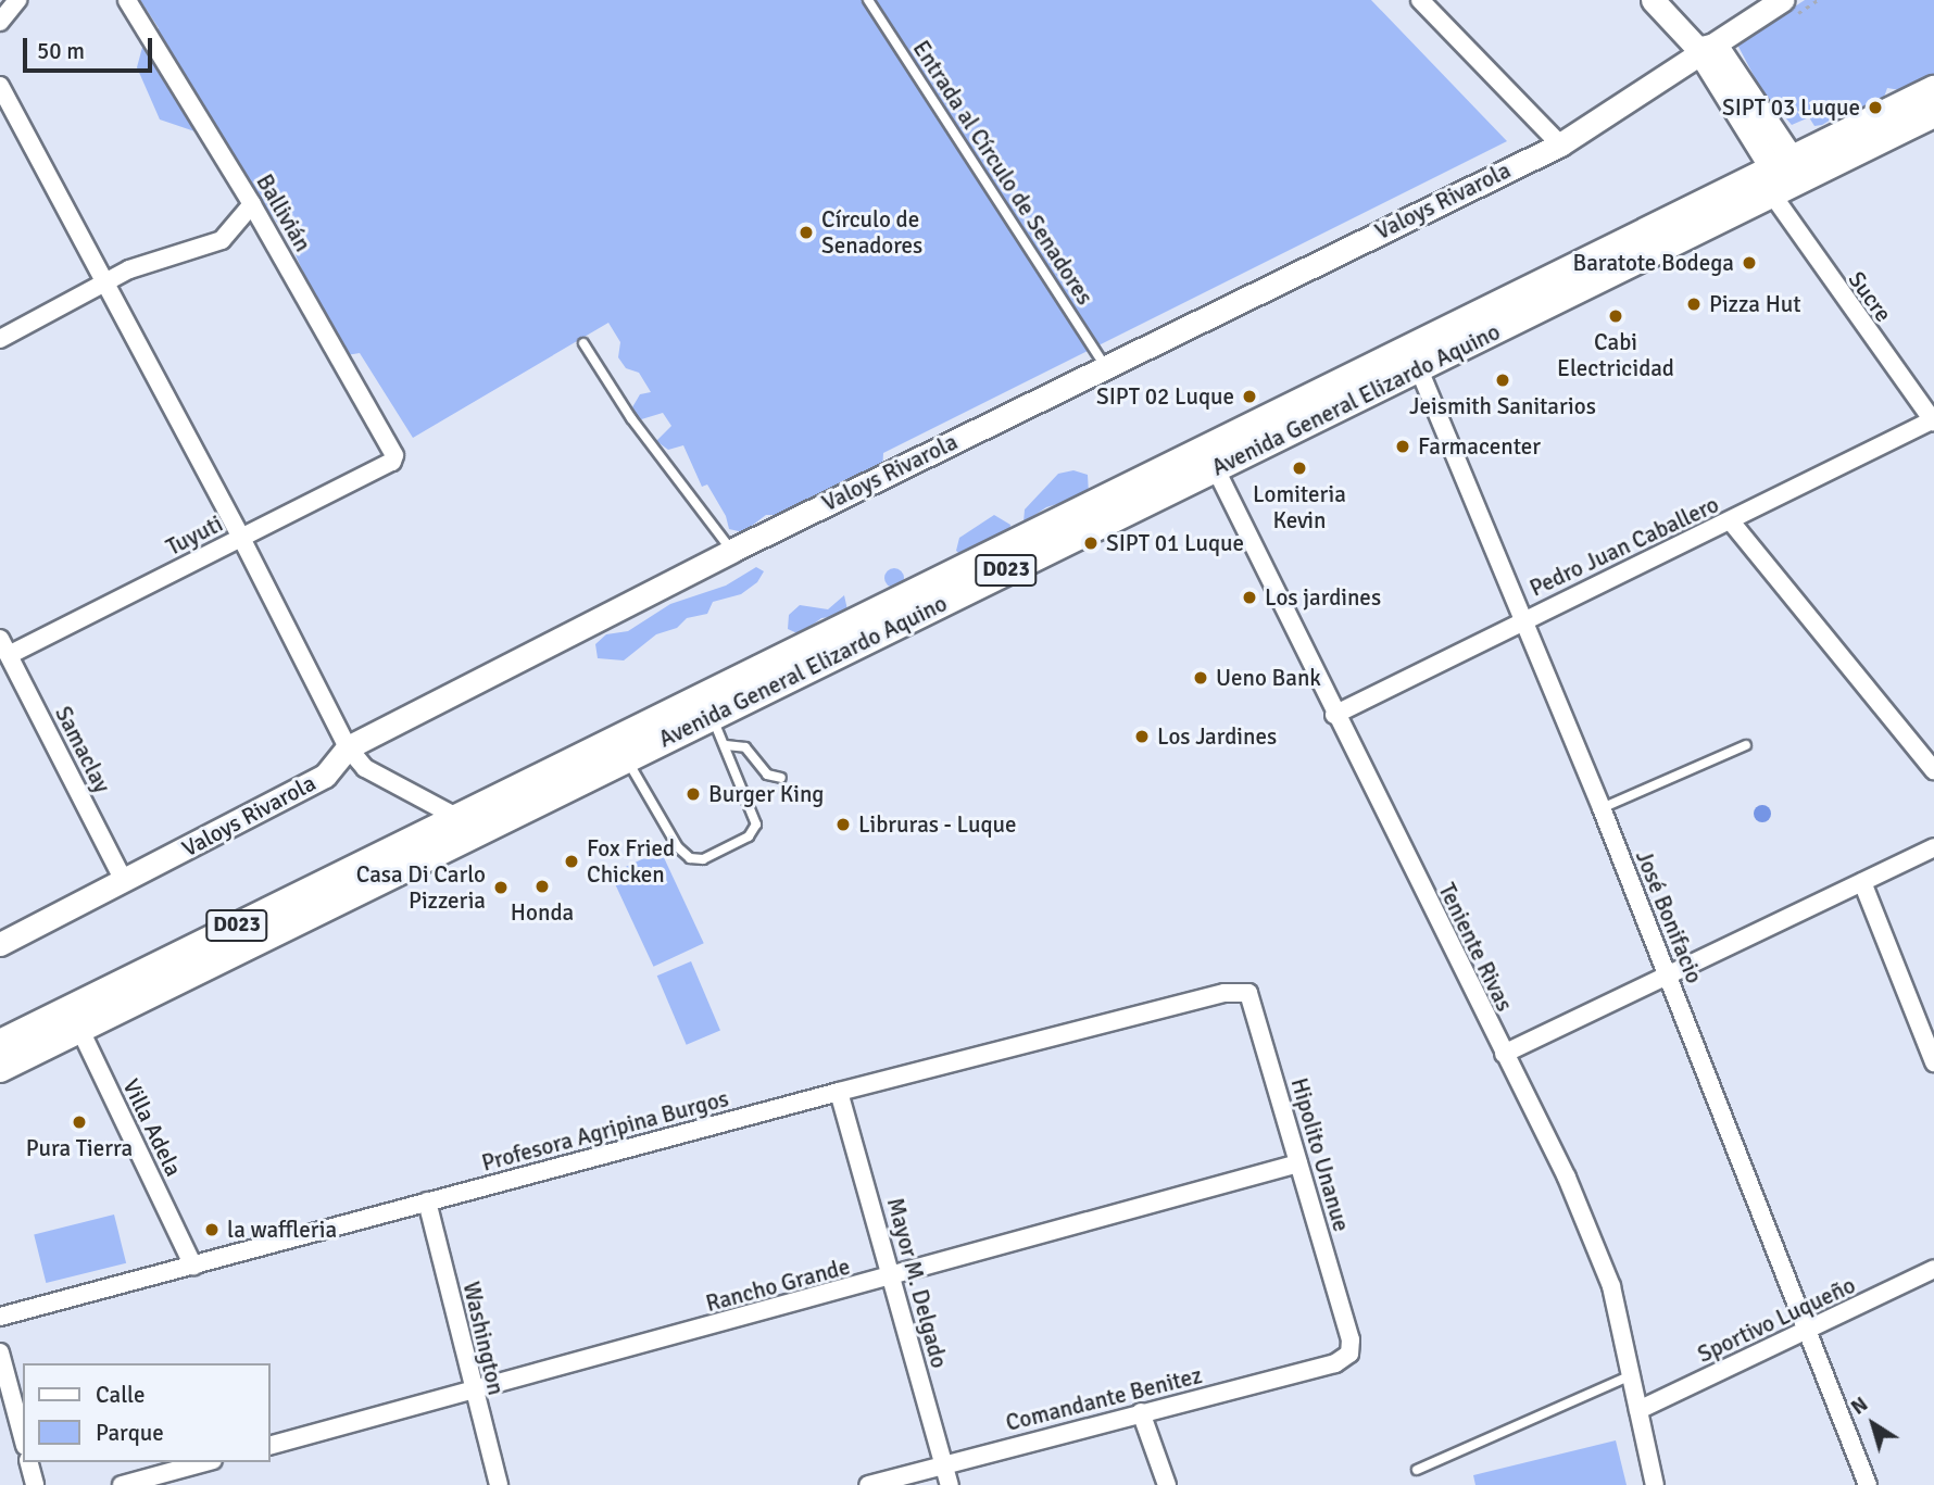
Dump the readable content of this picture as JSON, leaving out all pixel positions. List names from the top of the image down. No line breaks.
{"streets":{"main road":["Avenida General Elizardo Aquino","D023"],"street":["Valoys Rivarola","Ballivián","Sucre","Tuyuti","Pedro Juan Caballero","Samaclay","José Bonifacio","Teniente Rivas","Villa Adela","Profesora Agripina Burgos","Hipolito Unanue","Mayor M. Delgado","Rancho Grande","Sportivo Luqueño","Washington","Comandante Benitez"],"lane":["Entrada al Círculo de Senadores"]},"crossings":[["Entrada al Círculo de Senadores","Valoys Rivarola"],["Valoys Rivarola","Samaclay"],["Ballivián","Tuyuti"],["Sucre","Avenida General Elizardo Aquino"],["Sucre","Pedro Juan Caballero"],["Avenida General Elizardo Aquino","José Bonifacio"],["Avenida General Elizardo Aquino","Teniente Rivas"],["Avenida General Elizardo Aquino","Villa Adela"],["Tuyuti","Samaclay"],["Pedro Juan Caballero","José Bonifacio"],["Pedro Juan Caballero","Teniente Rivas"],["José Bonifacio","Sportivo Luqueño"],["Teniente Rivas","Sportivo Luqueño"],["Villa Adela","Profesora Agripina Burgos"],["Profesora Agripina Burgos","Hipolito Unanue"],["Profesora Agripina Burgos","Mayor M. Delgado"],["Profesora Agripina Burgos","Washington"],["Hipolito Unanue","Rancho Grande"],["Hipolito Unanue","Comandante Benitez"],["Mayor M. Delgado","Rancho Grande"],["Mayor M. Delgado","Comandante Benitez"],["Rancho Grande","Washington"]],"places":["SIPT 03 Luque","Círculo de Senadores","Baratote Bodega","Pizza Hut","Cabi Electricidad","Jeismith Sanitarios","SIPT 02 Luque","Farmacenter","Lomiteria Kevin","SIPT 01 Luque","Los jardines","Ueno Bank","Los Jardines","Burger King","Libruras - Luque","Fox Fried Chicken","Honda","Casa Di Carlo Pizzeria","Pura Tierra","la waffleria"],"legend":["Calle","Parque"],"scale_bar":"50 m","north":"top left"}
